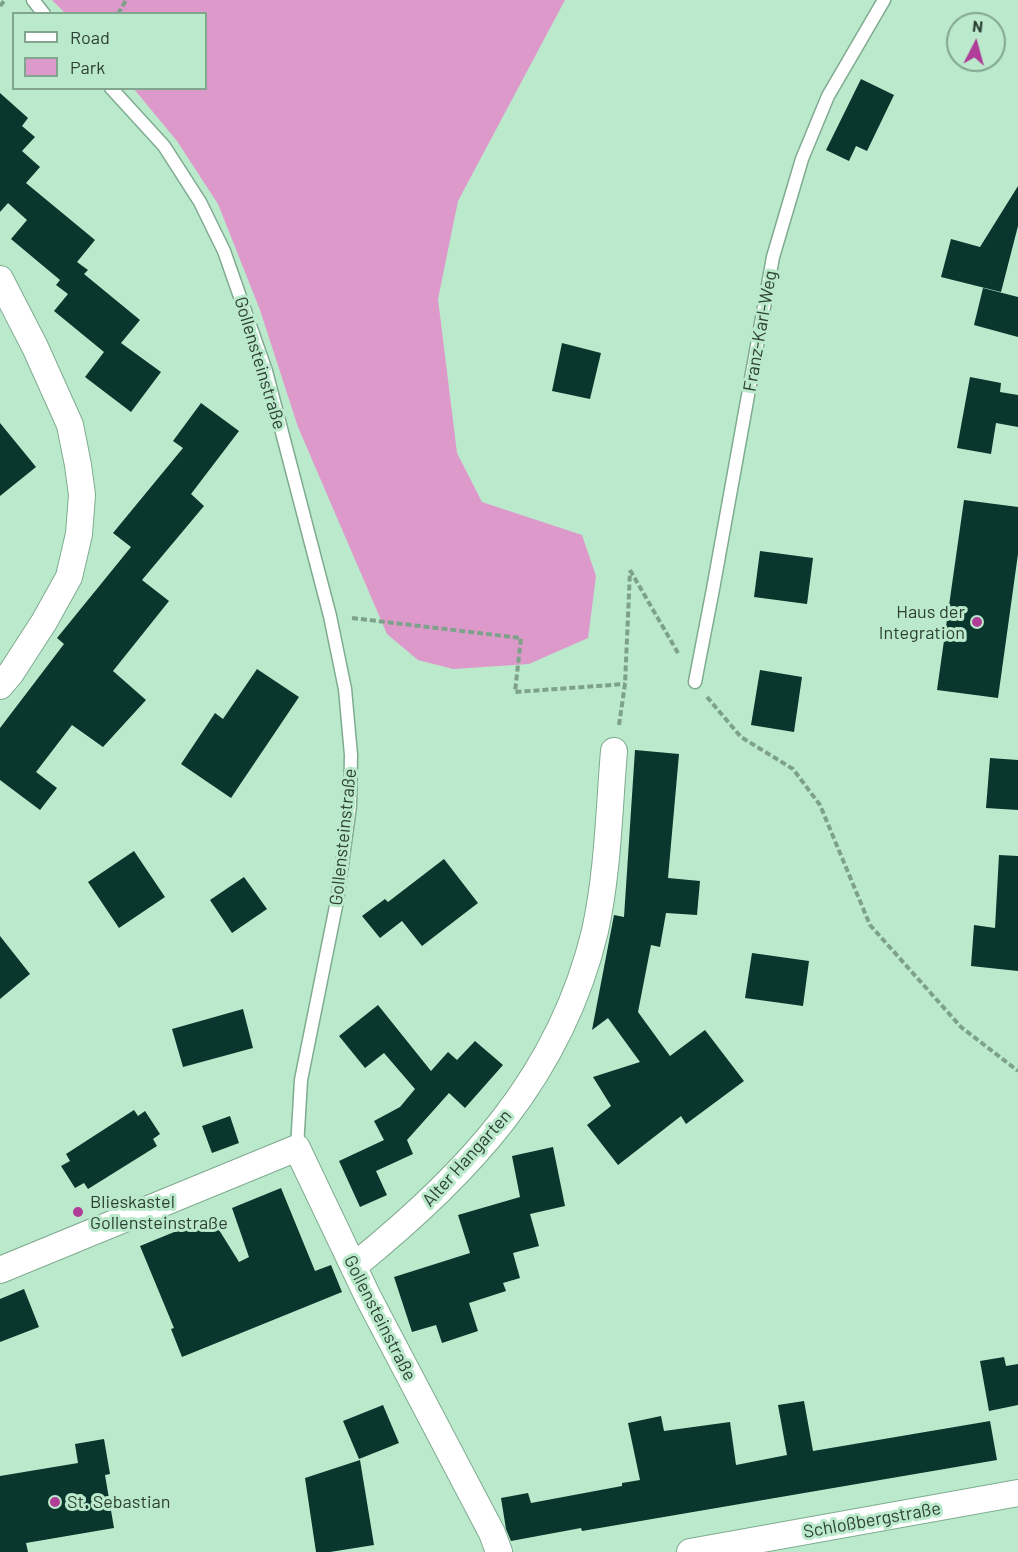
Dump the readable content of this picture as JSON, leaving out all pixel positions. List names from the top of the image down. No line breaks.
{"streets":{"street":["Gollensteinstraße","Alter Hangarten","Schloßbergstraße"],"lane":["Franz-Karl-Weg"]},"crossings":[["Gollensteinstraße","Alter Hangarten"]],"places":["Haus der Integration","Blieskastel Gollensteinstraße","St. Sebastian"],"legend":["Road","Park"],"north":"top"}
